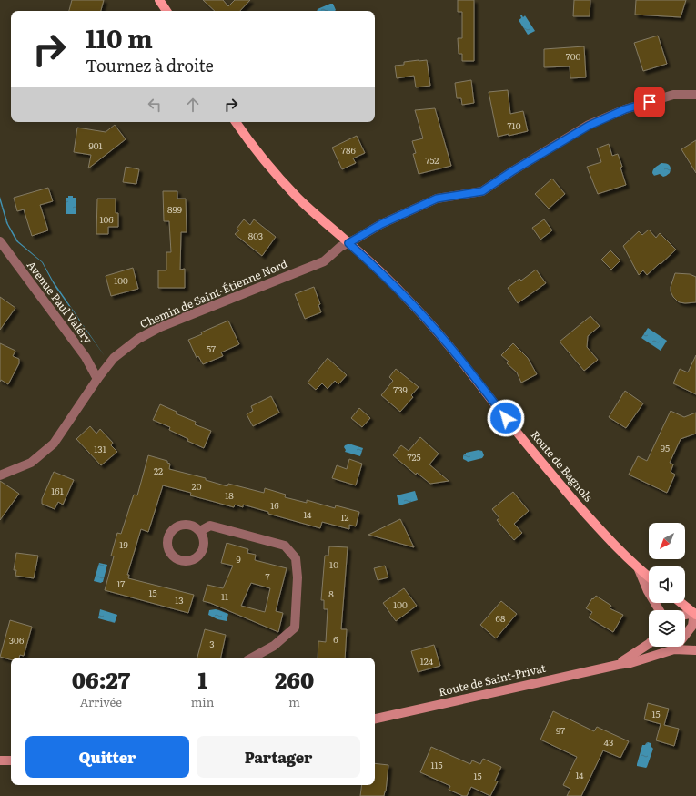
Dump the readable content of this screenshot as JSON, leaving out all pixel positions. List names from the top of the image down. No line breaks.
{"streets":{"main road":["Route de Bagnols"],"street":["Chemin de Saint-Étienne Nord","Avenue Paul Valéry","Route de Saint-Privat"]},"crossings":[["Chemin de Saint-Étienne Nord","Avenue Paul Valéry"],["Chemin de Saint-Étienne Nord","Route de Bagnols"]],"house_numbers":["700","710","901","786","752","899","106","803","100","57","739","95","131","725","22","20","161","18","16","14","12","19","9","10","7","17","15","8","11","13","100","68","6","306","3","124","15","97","43","115","14","15"],"north":"bottom left","page":{"turn":["110 m","Tournez à droite"],"eta":["06:27","Arrivée","1","min","260","m"],"buttons":["Quitter","Partager"]}}
